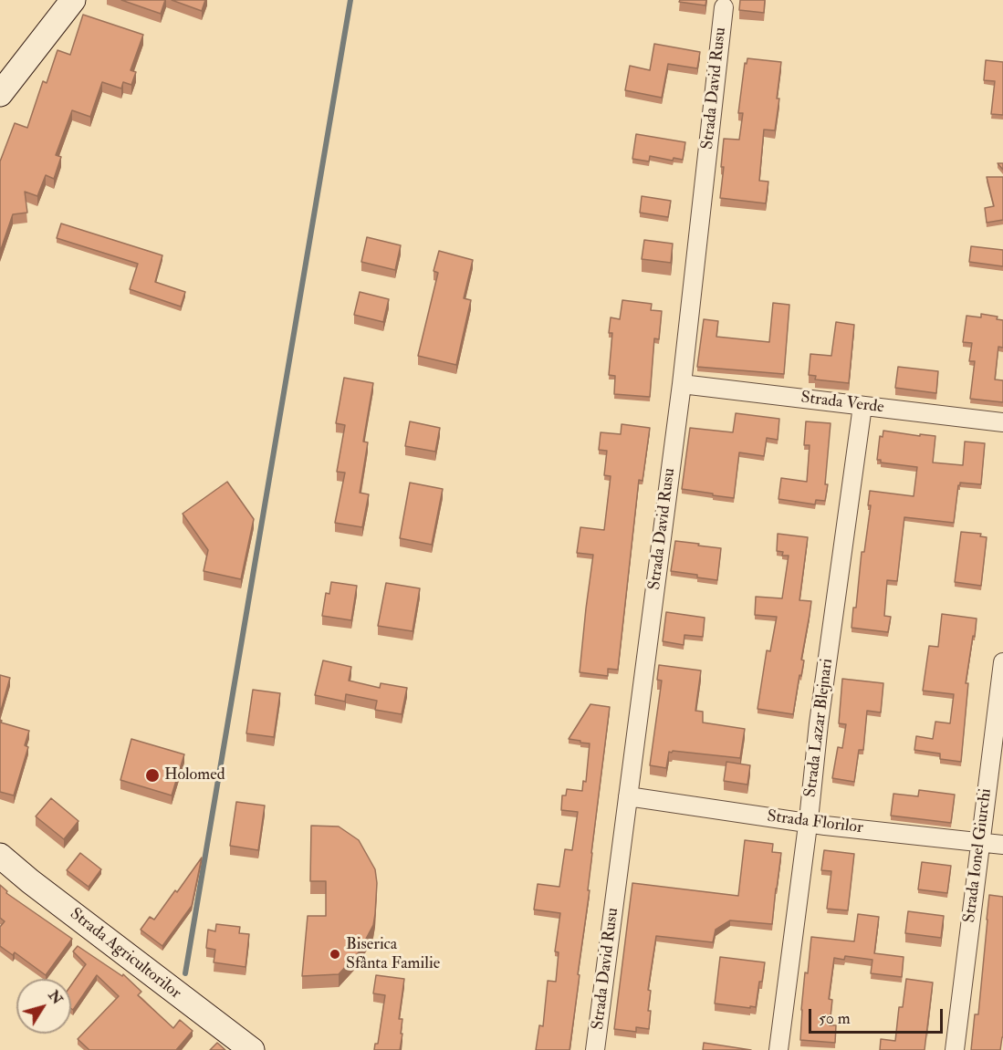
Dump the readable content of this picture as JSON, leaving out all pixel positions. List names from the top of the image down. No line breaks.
{"streets":{"street":["Strada David Rusu","Strada Verde","Strada Lazar Blejnari","Strada Florilor","Strada Ionel Giurchi","Strada Agricultorilor"]},"crossings":[["Strada David Rusu","Strada Verde"],["Strada David Rusu","Strada Florilor"],["Strada Verde","Strada Lazar Blejnari"],["Strada Lazar Blejnari","Strada Florilor"],["Strada Florilor","Strada Ionel Giurchi"]],"places":["Holomed","Biserica Sfânta Familie"],"scale_bar":"50 m","north":"top right"}
